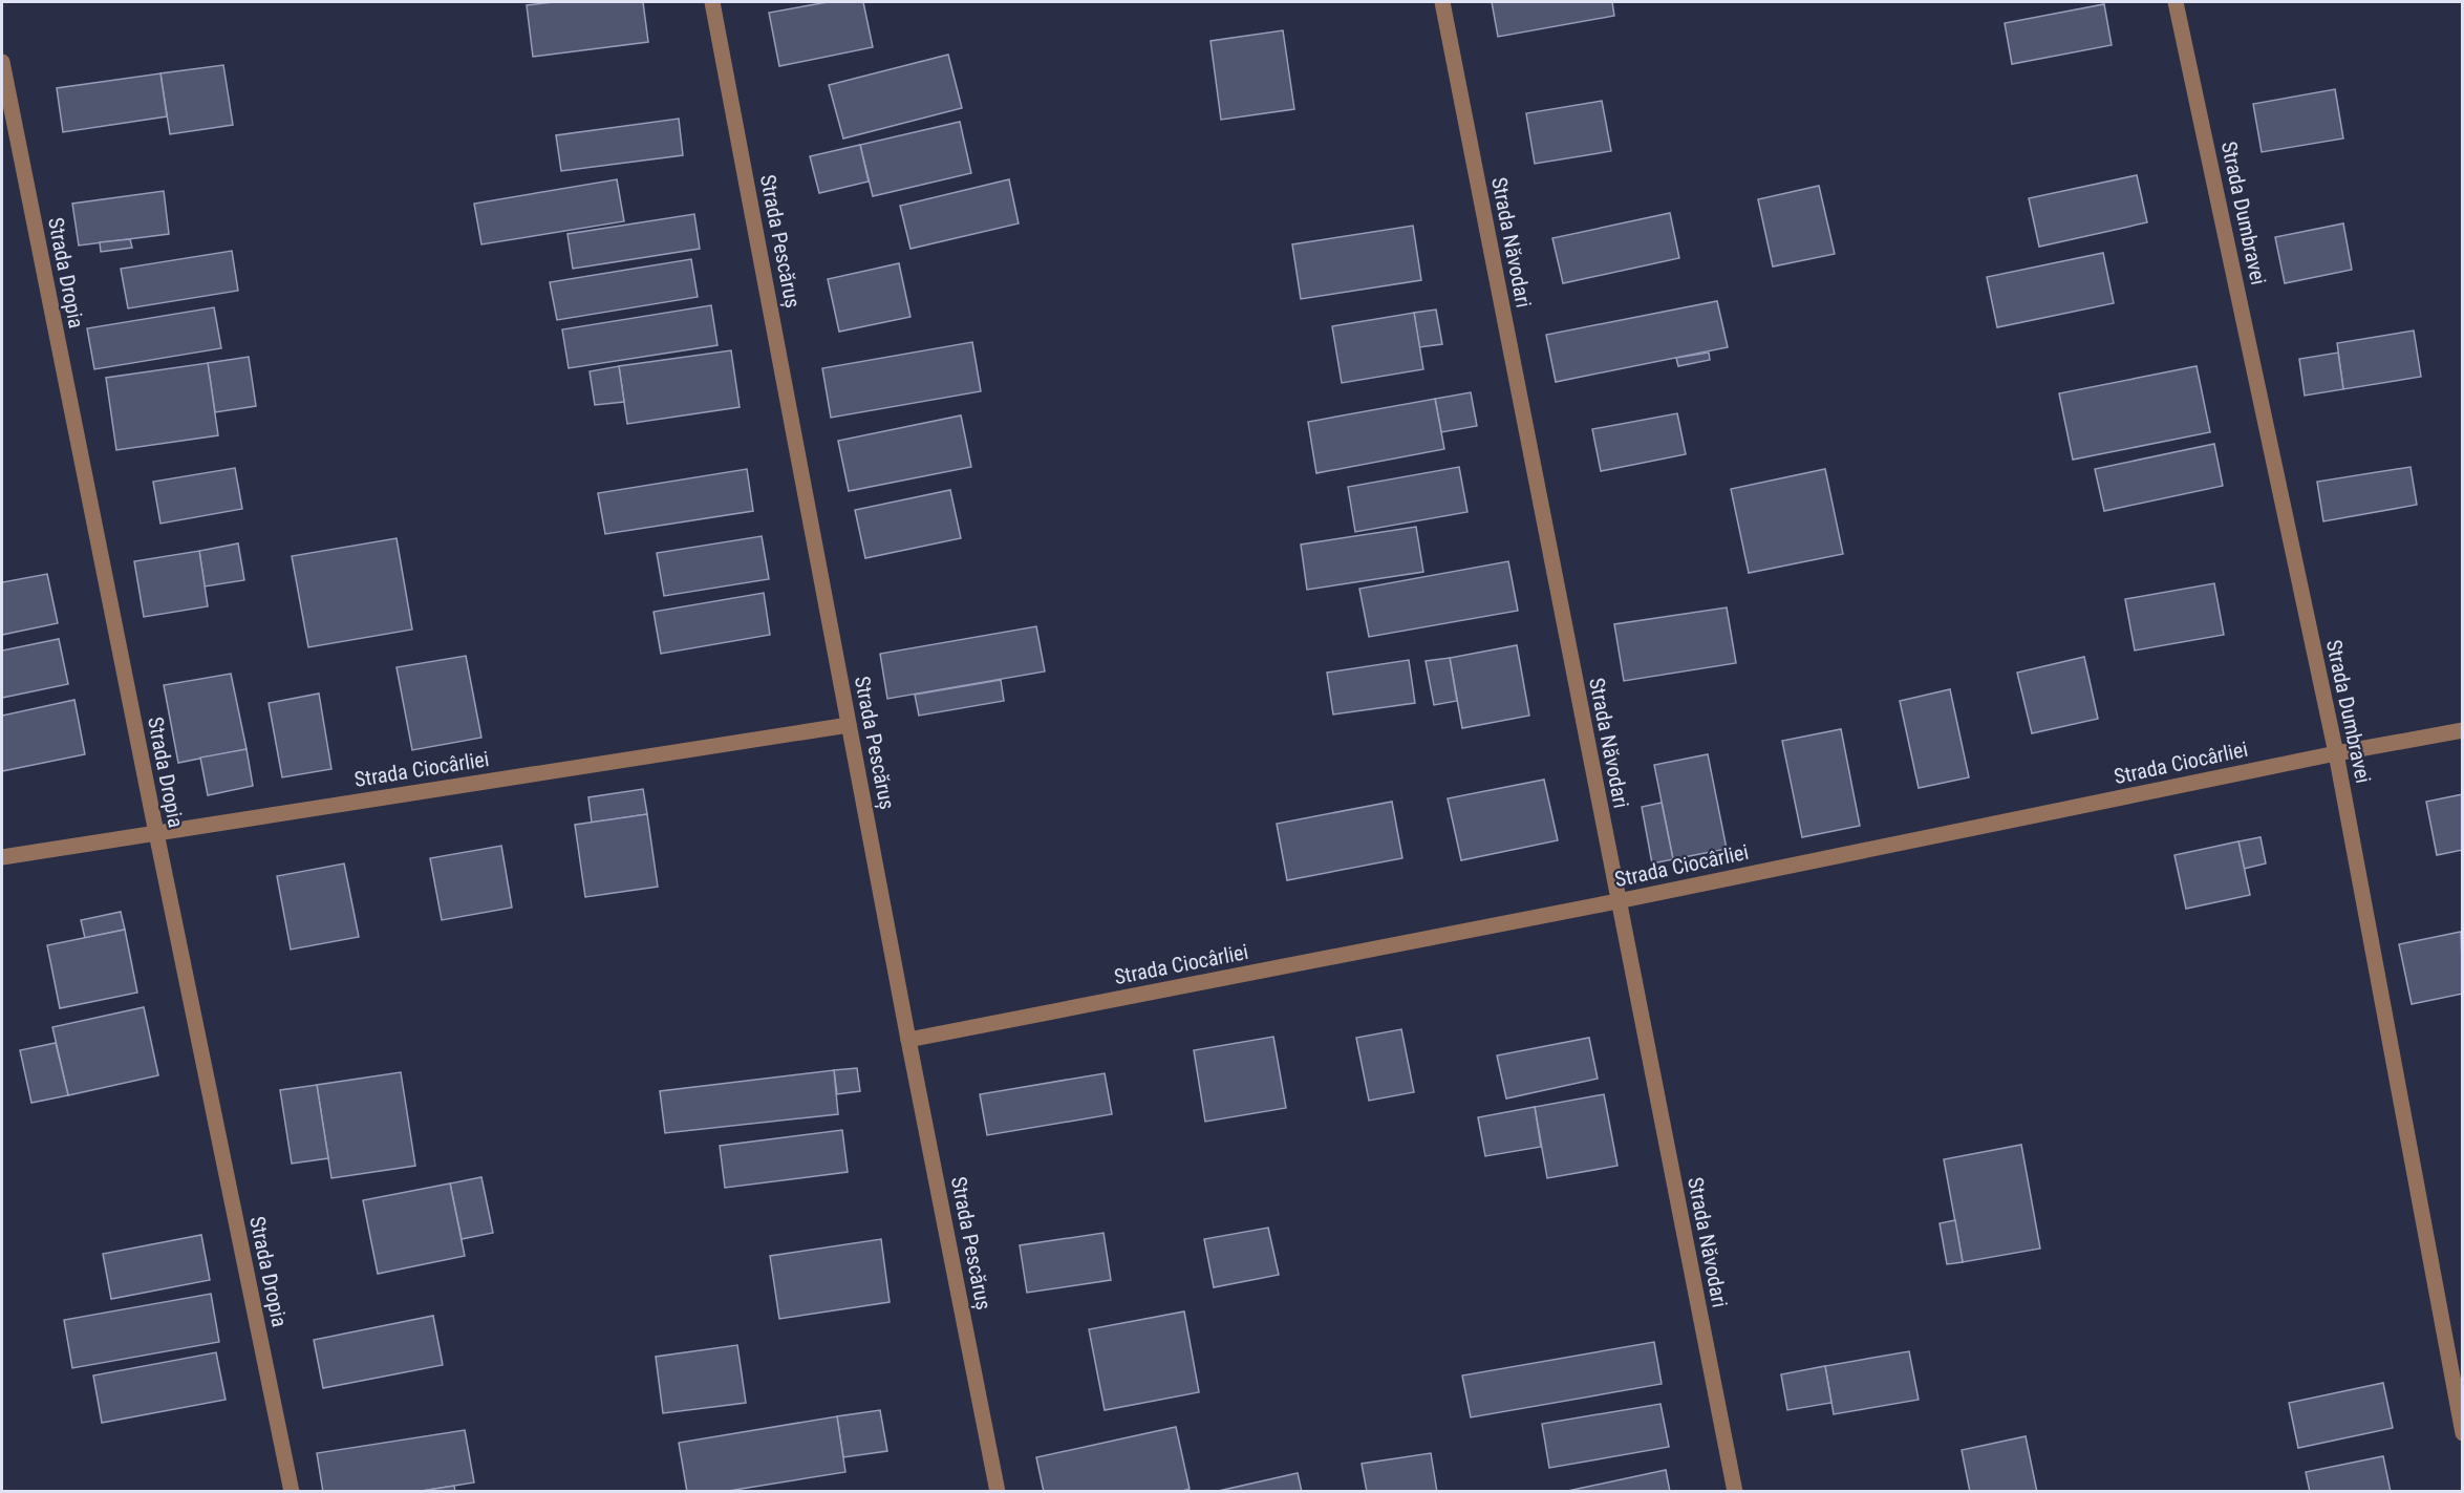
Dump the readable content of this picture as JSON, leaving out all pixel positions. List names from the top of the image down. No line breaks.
{"streets":{"street":["Strada Dumbravei","Strada Pescăruș","Strada Năvodari","Strada Dropia","Strada Ciocârliei"]},"crossings":[["Strada Dumbravei","Strada Ciocârliei"],["Strada Pescăruș","Strada Ciocârliei"],["Strada Năvodari","Strada Ciocârliei"],["Strada Dropia","Strada Ciocârliei"]]}
